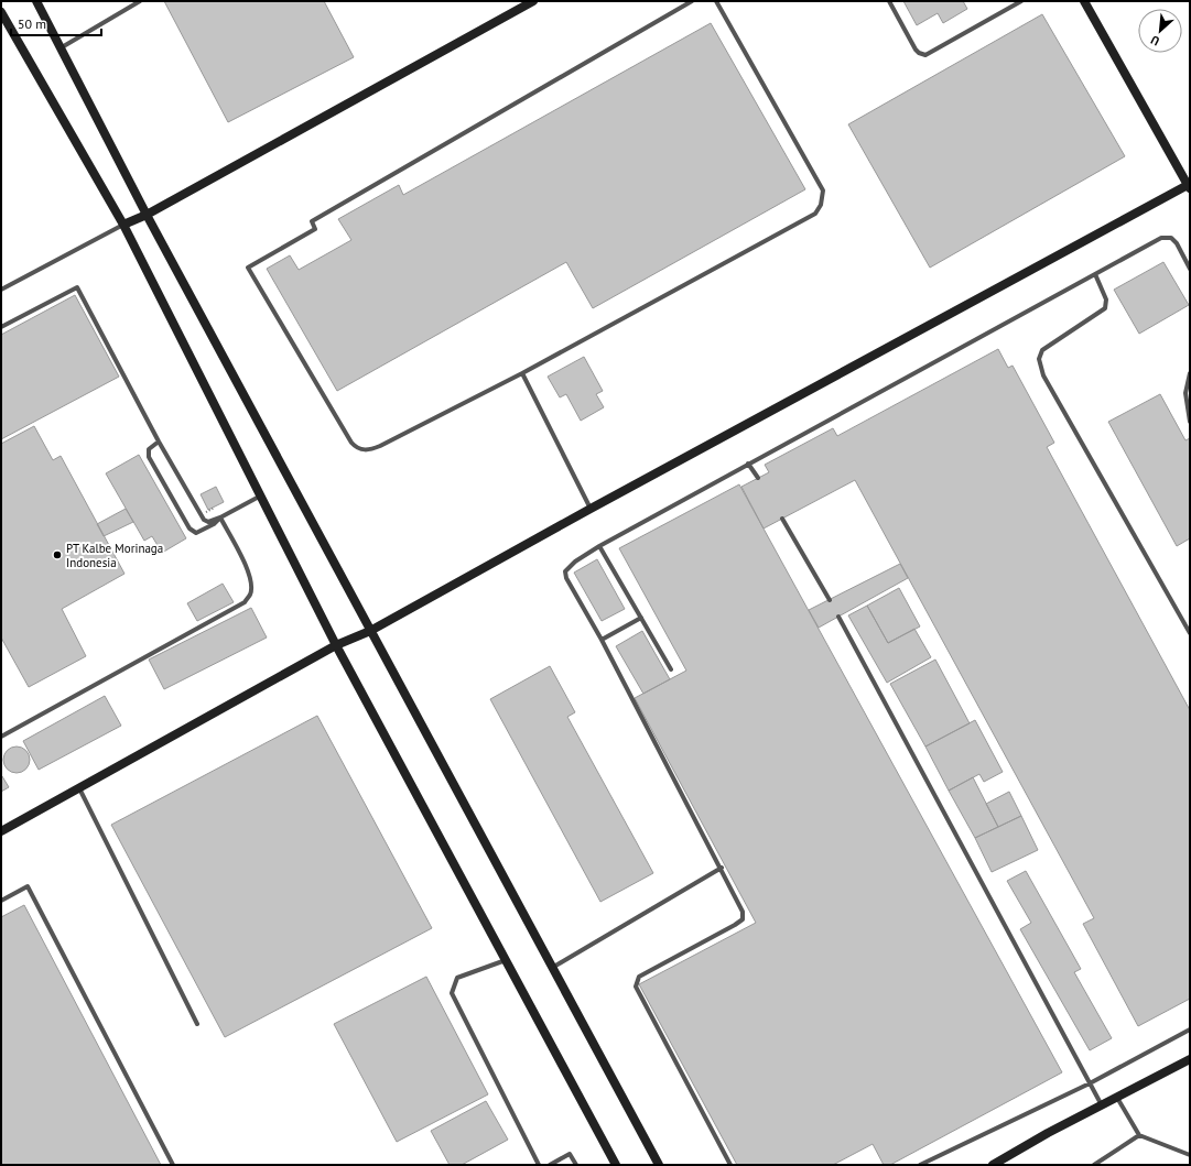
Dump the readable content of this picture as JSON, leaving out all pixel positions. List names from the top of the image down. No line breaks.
{"places":["PT Kalbe Morinaga Indonesia"],"scale_bar":"50 m","north":"bottom left"}
